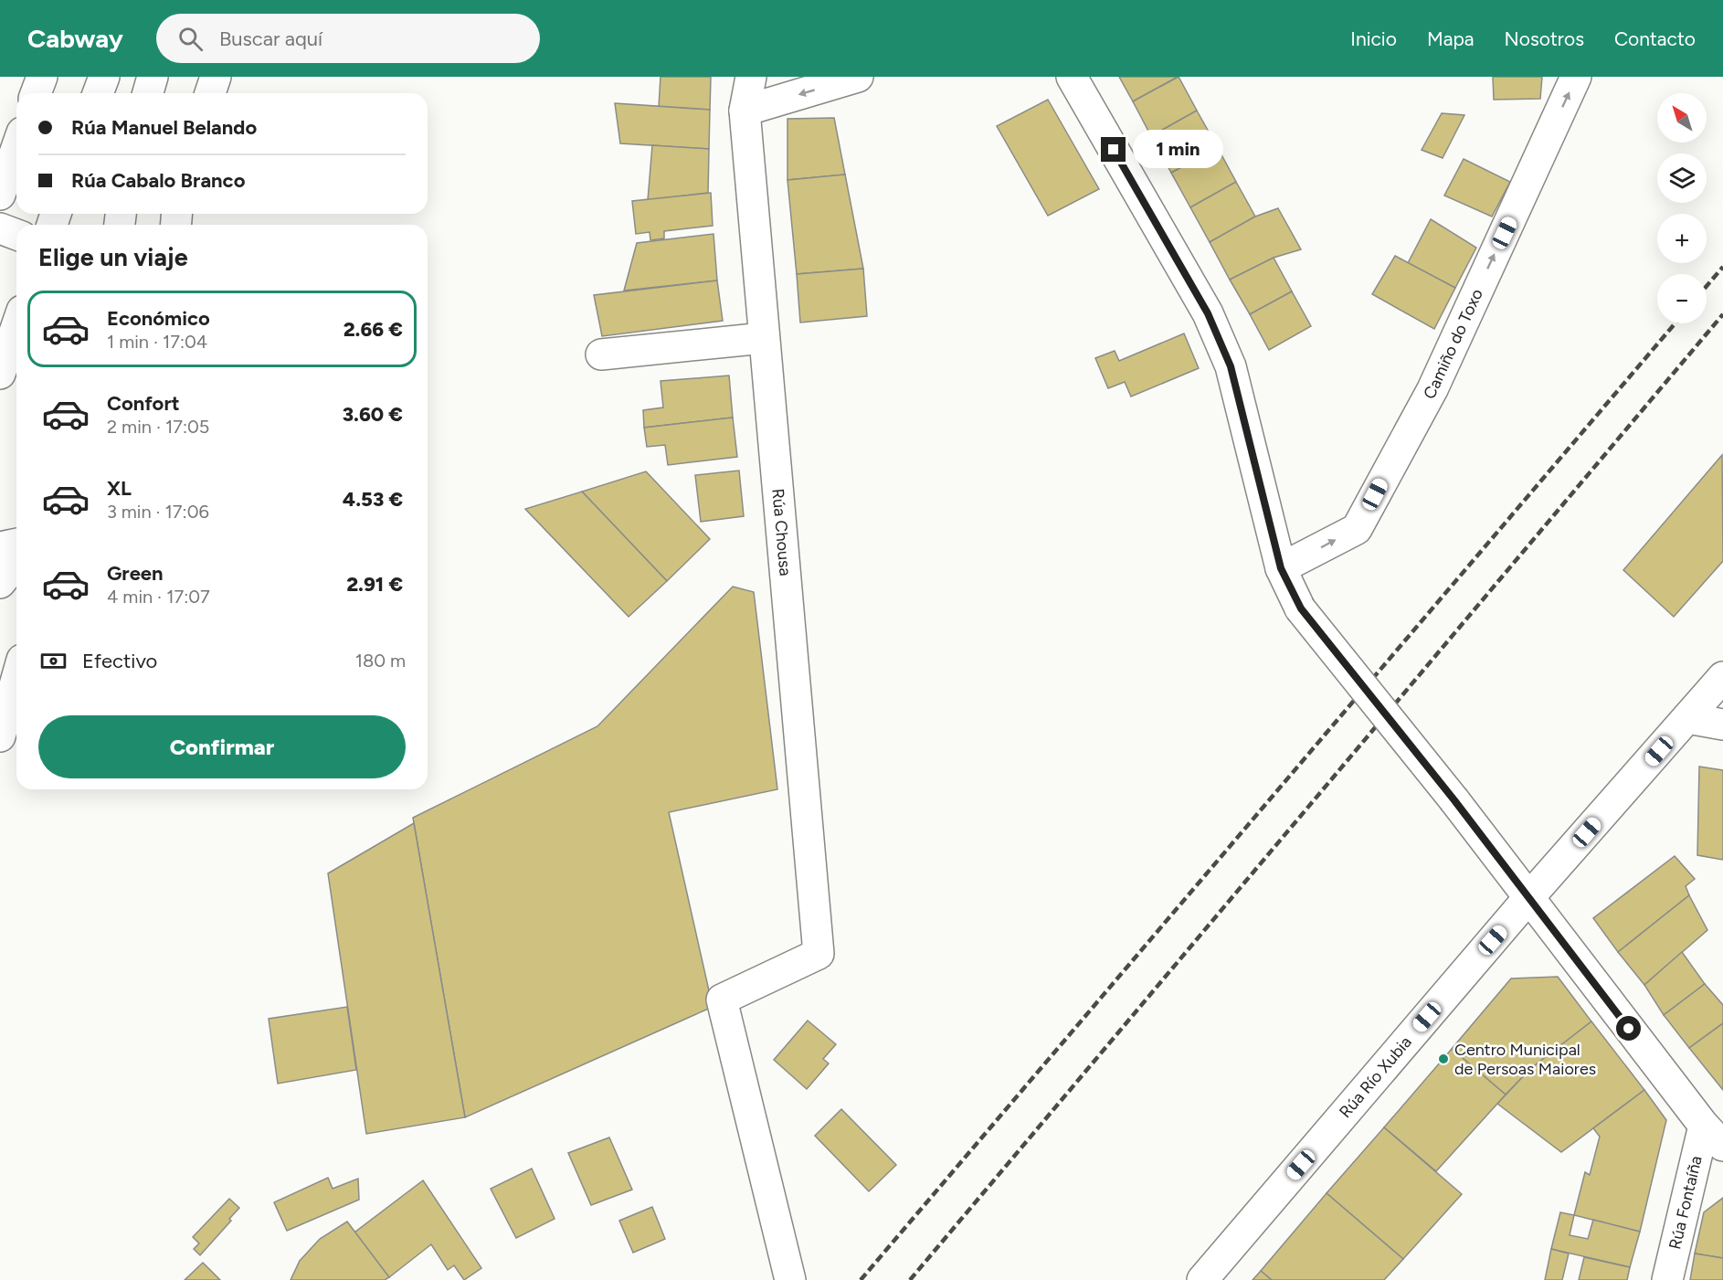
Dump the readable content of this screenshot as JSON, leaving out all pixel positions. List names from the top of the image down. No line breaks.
{"streets":{"main road":["Camiño do Toxo","Rúa Chousa","Rúa Río Xubia","Rúa Fontaíña"]},"one_way":["Camiño do Toxo"],"places":["Centro Municipal de Persoas Maiores"],"north":"top left","page":{"header":"Cabway","search":"Buscar aquí","nav":["Inicio","Mapa","Nosotros","Contacto"],"map_buttons":["+","−"],"banner":["Rúa Manuel Belando","Rúa Cabalo Branco"],"bubble":"1 min","heading":"Elige un viaje","list":[{"name":"Económico","note":"1 min · 17:04","value":"2.66 €"},{"name":"Confort","note":"2 min · 17:05","value":"3.60 €"},{"name":"XL","note":"3 min · 17:06","value":"4.53 €"},{"name":"Green","note":"4 min · 17:07","value":"2.91 €"}],"pay":["Efectivo","180 m"],"buttons":"Confirmar"}}
